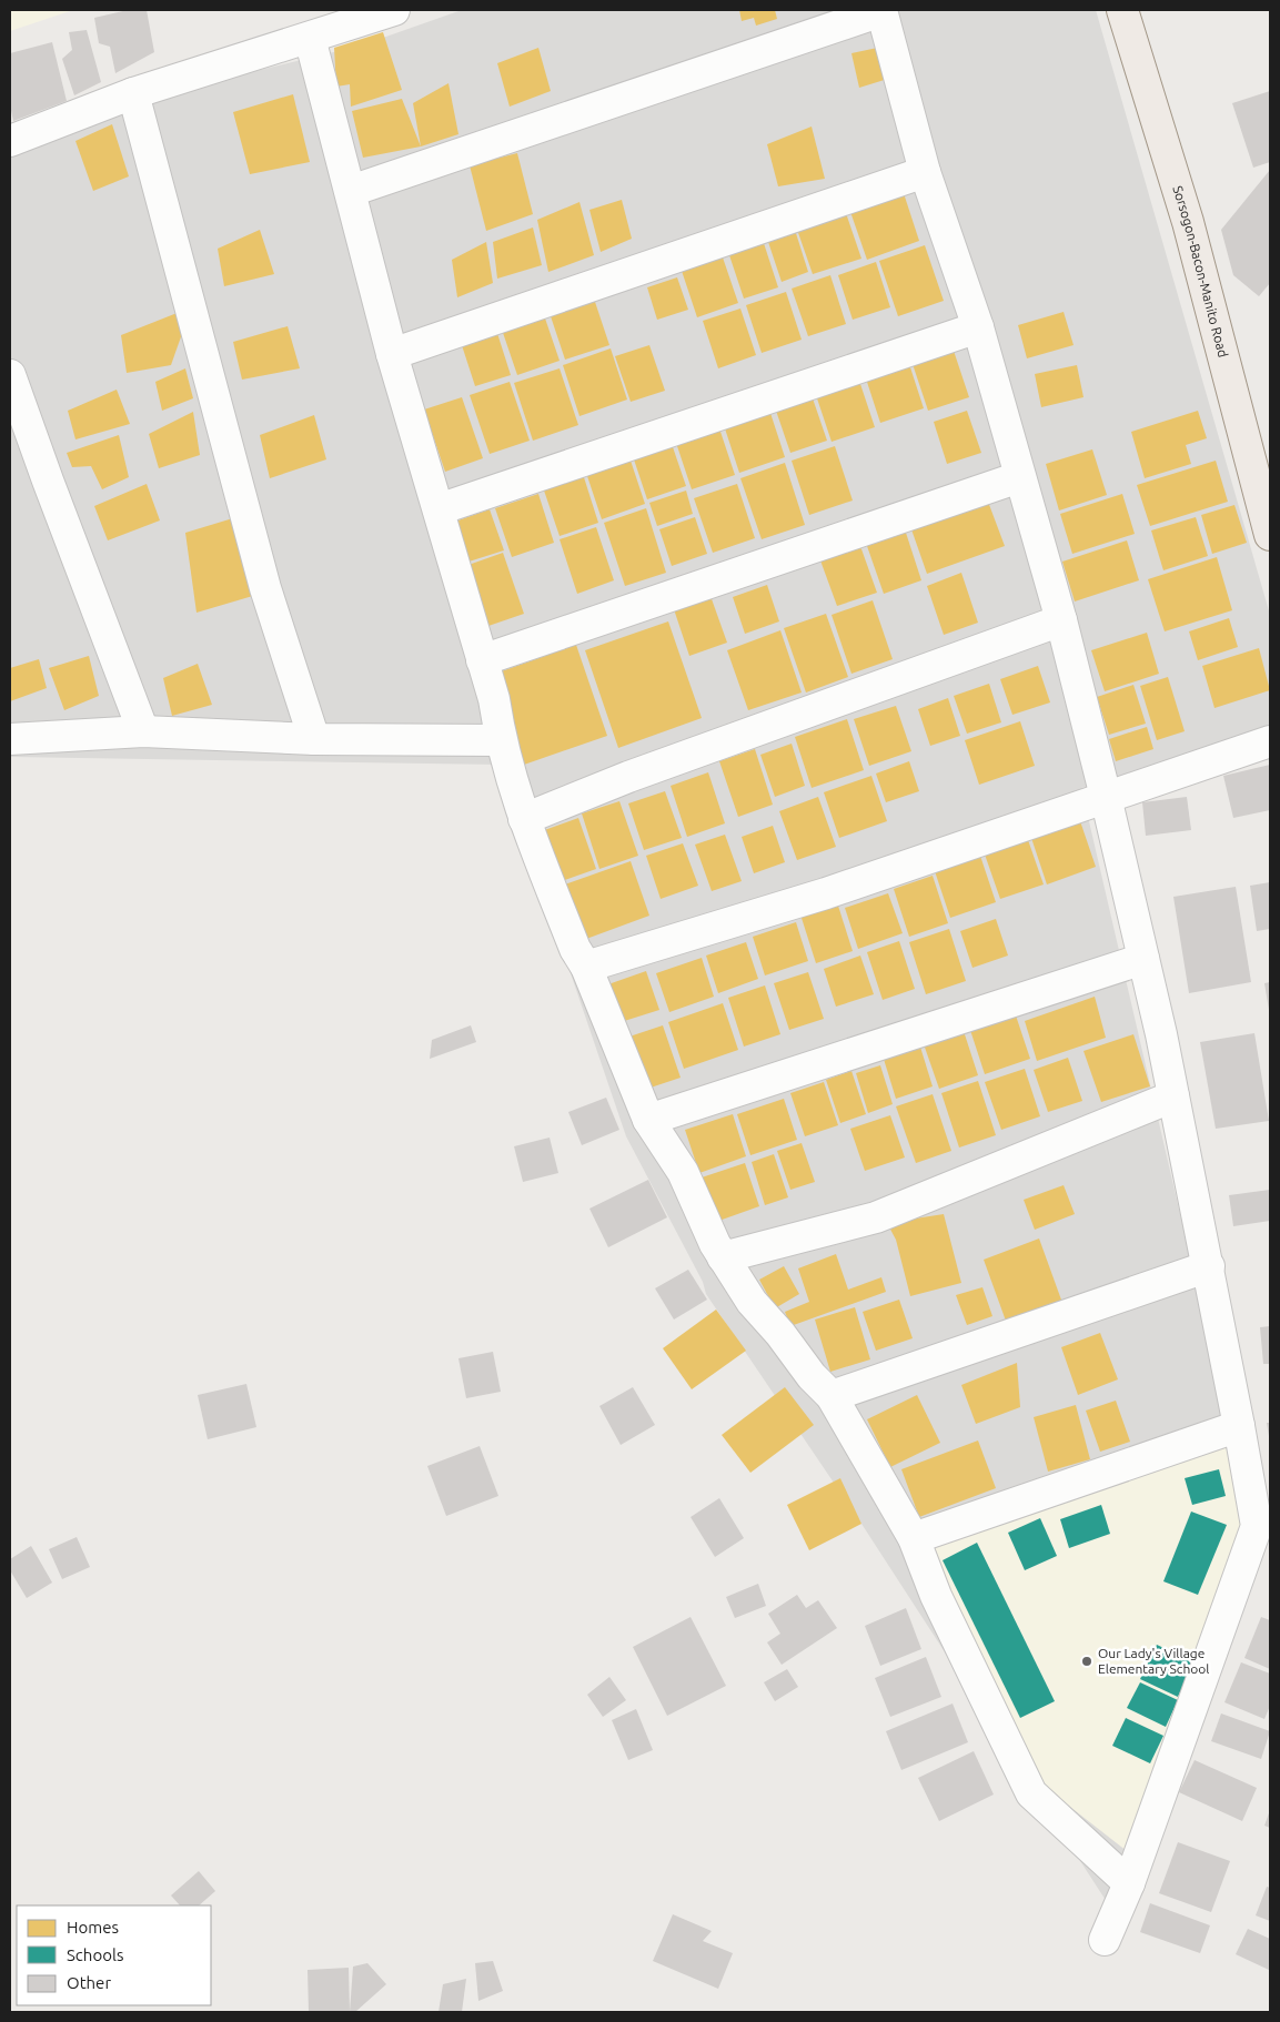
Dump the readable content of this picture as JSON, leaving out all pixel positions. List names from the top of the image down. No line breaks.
{"streets":{"main road":["Sorsogon-Bacon-Manito Road"]},"places":["Our Lady's Village Elementary School"],"legend":["Homes","Schools","Other"]}
